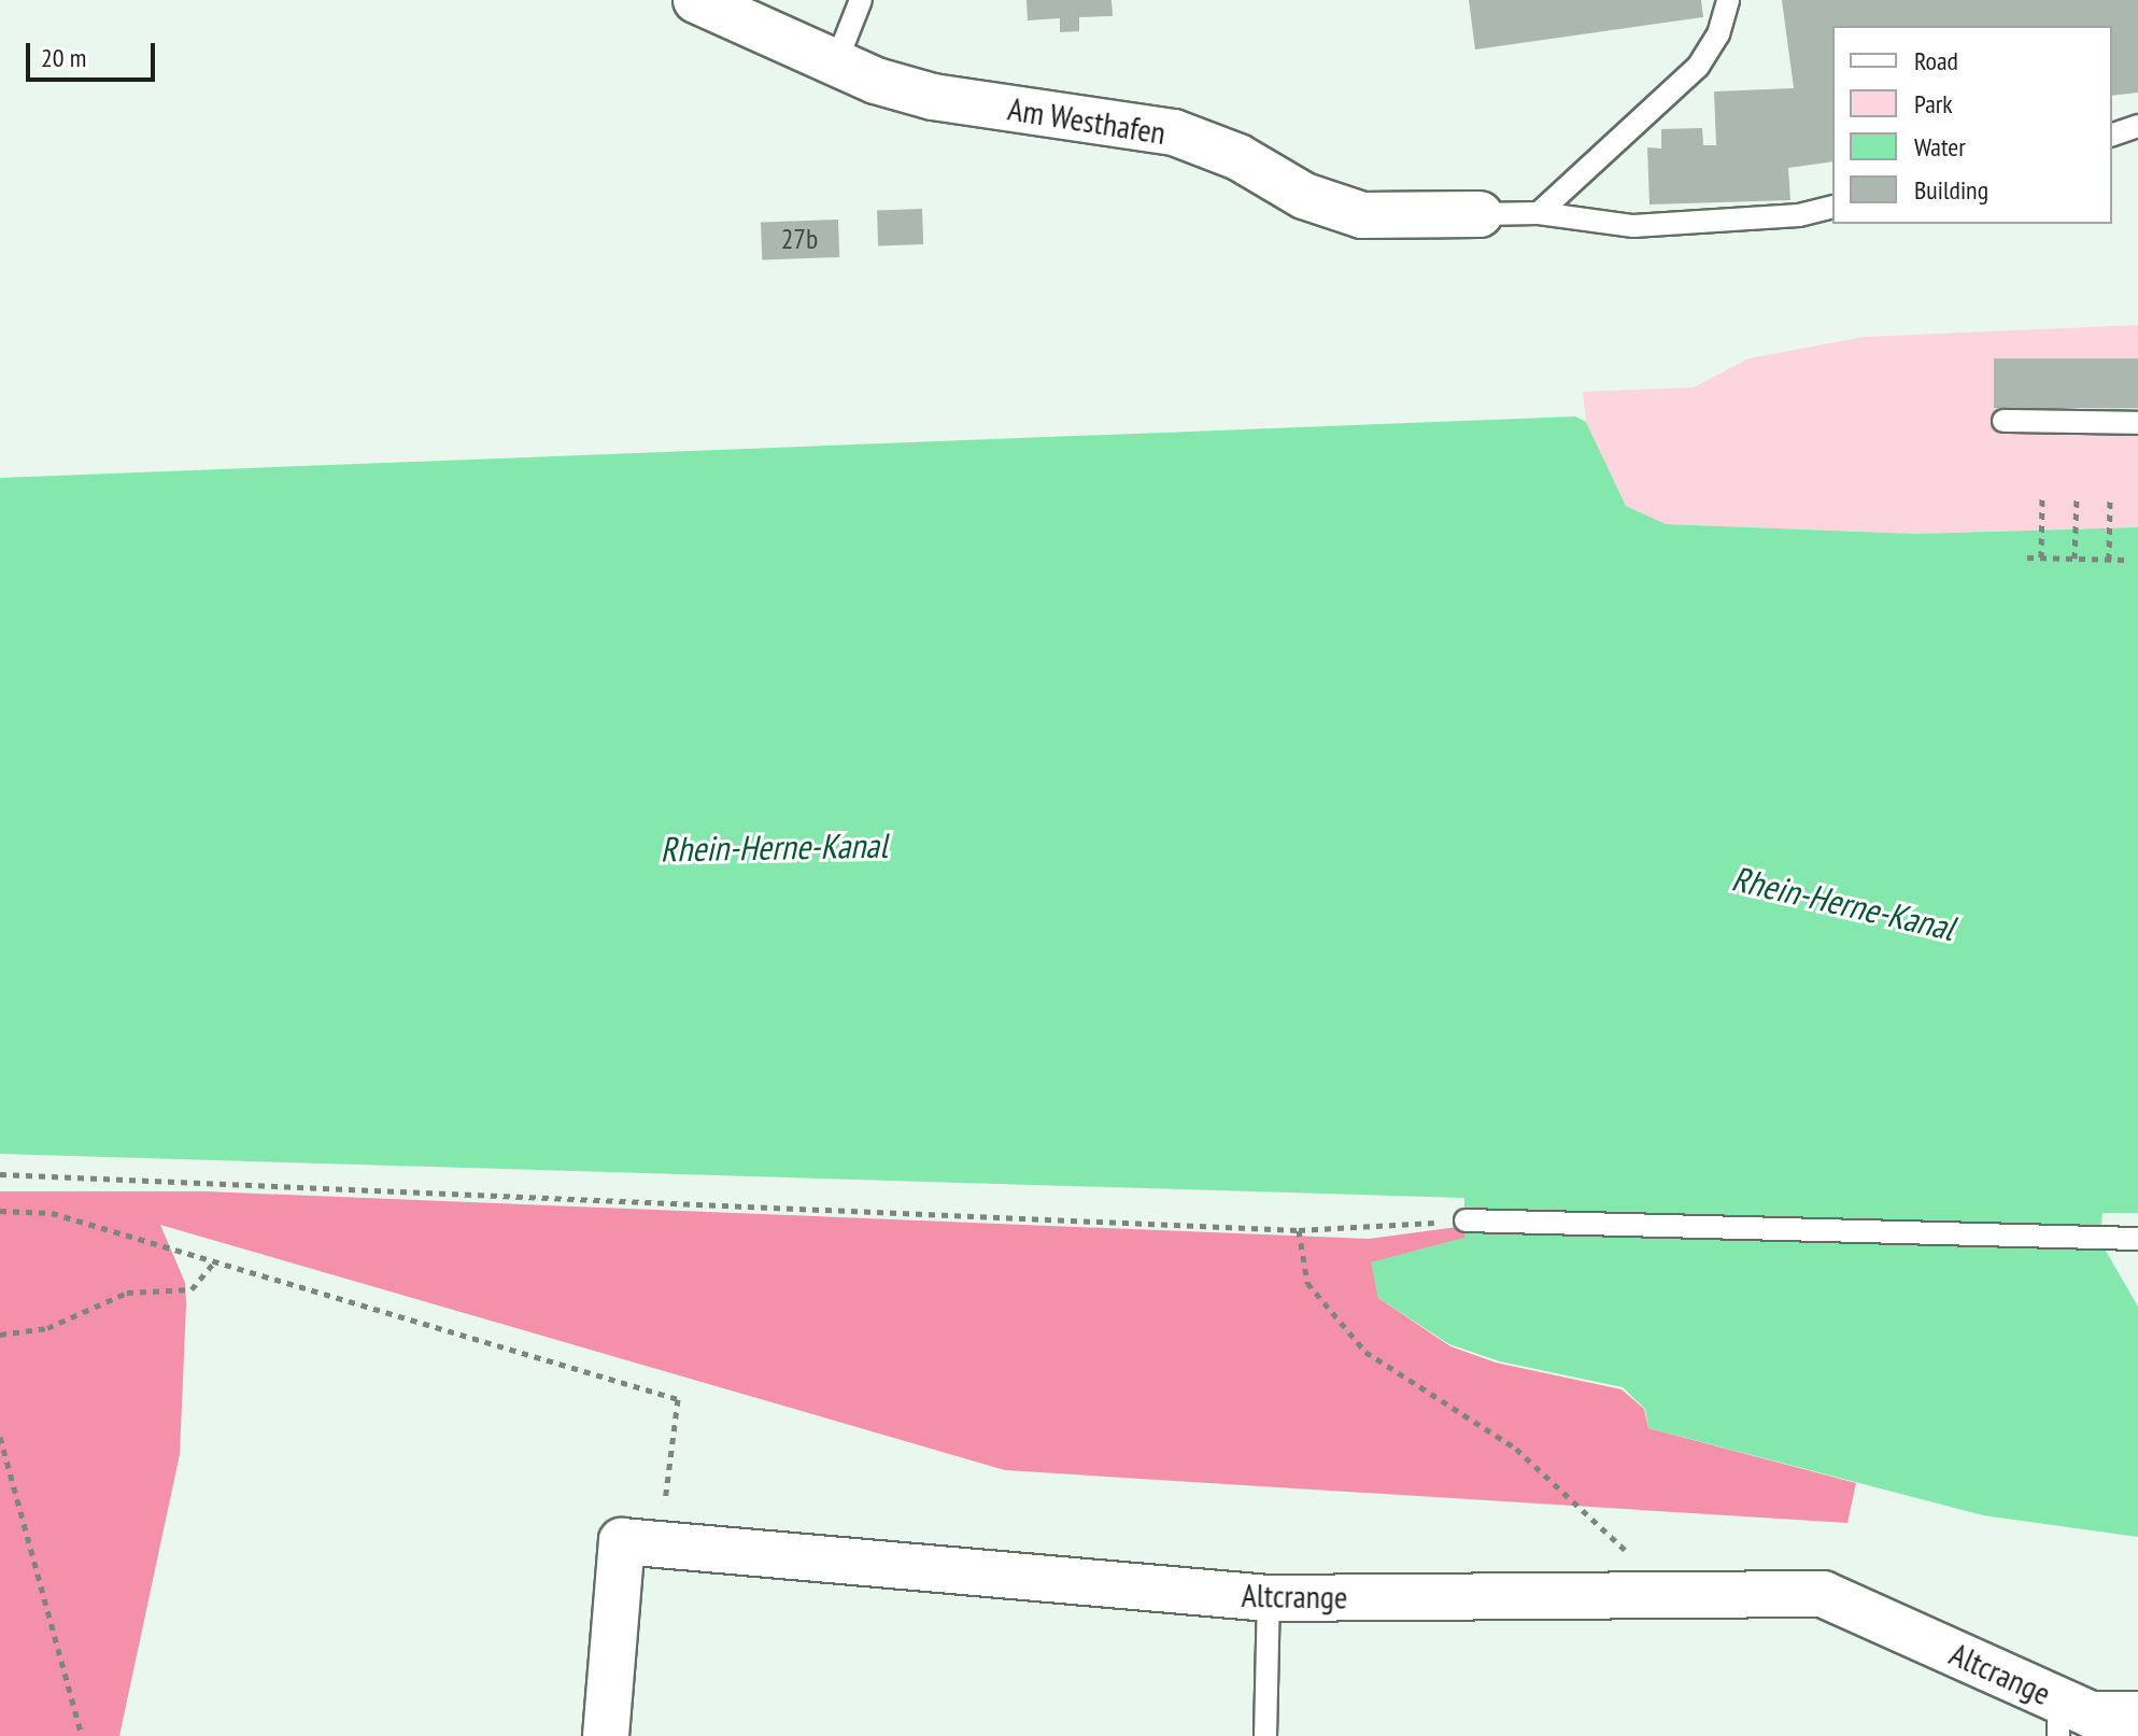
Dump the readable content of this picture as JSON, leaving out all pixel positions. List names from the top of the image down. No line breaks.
{"streets":{"street":["Am Westhafen","Altcrange"]},"water":["Rhein-Herne-Kanal"],"house_numbers":["27b"],"legend":["Road","Park","Water","Building"],"scale_bar":"20 m"}
